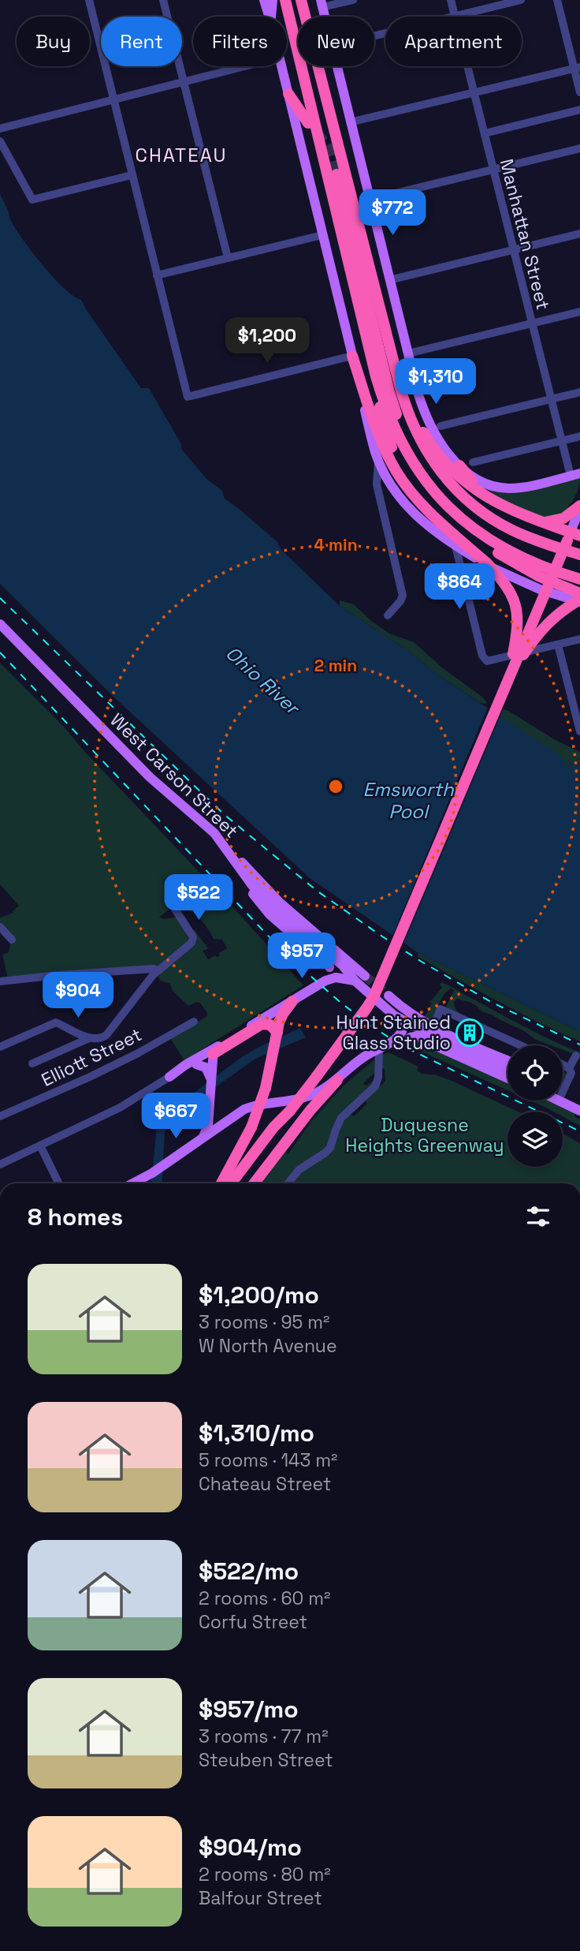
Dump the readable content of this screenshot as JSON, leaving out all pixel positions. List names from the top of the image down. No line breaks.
{"streets":{"main road":["West Carson Street"],"street":["Manhattan Street","Elliott Street"]},"districts":["CHATEAU"],"water":["Ohio River","Emsworth Pool"],"parks":["Duquesne Heights Greenway"],"places":{"building":["Hunt Stained Glass Studio"]},"page":{"chip":["Buy","Rent","Filters","New","Apartment"],"price":["$772","$1,200","$1,310","$864","$522","$957","$904","$667"],"heading":"8 homes","list":[{"name":"$1,200/mo","note":"3 rooms · 95 m² · W North Avenue"},{"name":"$1,310/mo","note":"5 rooms · 143 m² · Chateau Street"},{"name":"$522/mo","note":"2 rooms · 60 m² · Corfu Street"},{"name":"$957/mo","note":"3 rooms · 77 m² · Steuben Street"},{"name":"$904/mo","note":"2 rooms · 80 m² · Balfour Street"}]},"rings":["4 min","2 min"]}
